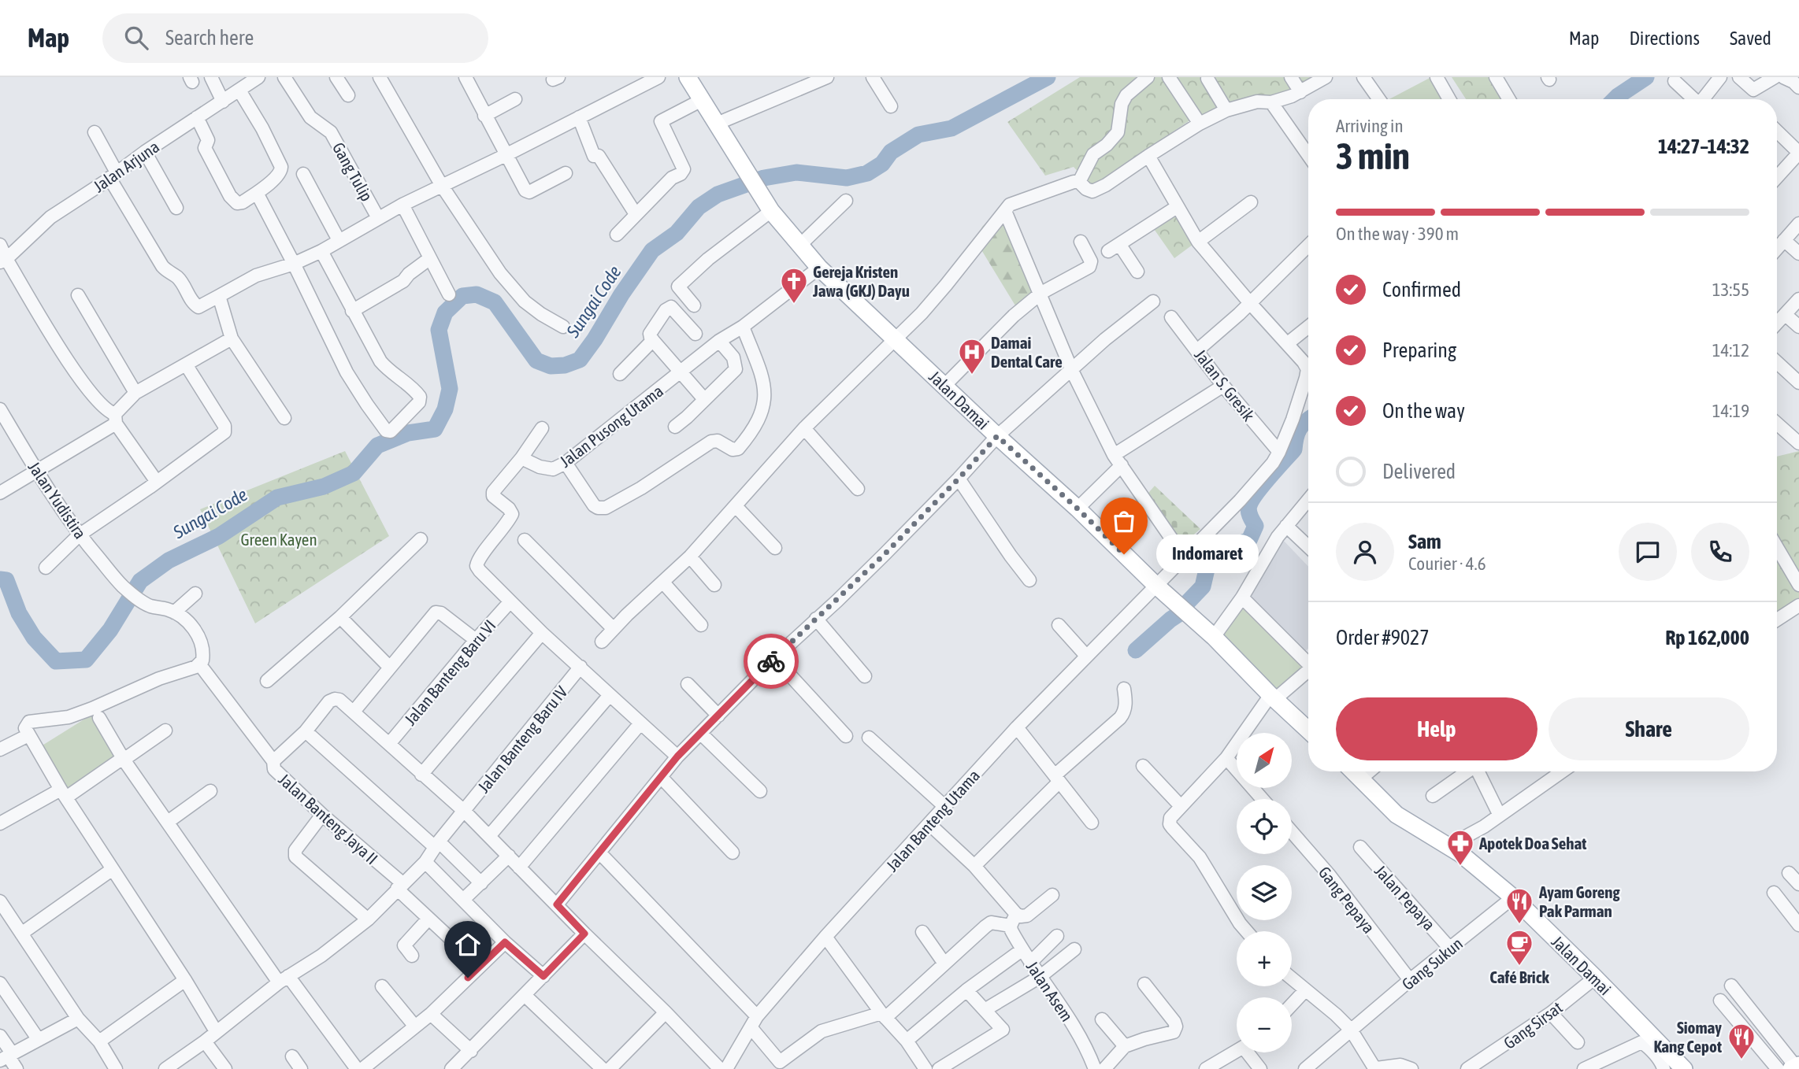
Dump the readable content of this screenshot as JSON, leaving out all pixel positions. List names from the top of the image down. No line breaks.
{"streets":{"main road":["Jalan Damai"],"street":["Jalan Arjuna","Gang Tulip","Jalan S. Gresik","Jalan Pusong Utama","Jalan Yudistira","Jalan Banteng Baru VI","Jalan Banteng Baru IV","Jalan Banteng Jaya II","Jalan Banteng Utama","Jalan Pepaya","Gang Pepaya","Gang Sukun","Jalan Asem","Gang Sirsat"]},"crossings":[["Jalan S. Gresik","Jalan Banteng Utama"],["Jalan Damai","Jalan Pusong Utama"],["Jalan Damai","Jalan Banteng Utama"],["Jalan Damai","Gang Sukun"],["Jalan Damai","Gang Sirsat"],["Jalan Banteng Baru IV","Jalan Banteng Jaya II"],["Jalan Banteng Utama","Jalan Asem"],["Jalan Pepaya","Gang Sukun"],["Gang Pepaya","Gang Sukun"]],"water":["Sungai Code"],"parks":["Green Kayen"],"places":{"church":["Gereja Kristen Jawa (GKJ) Dayu"],"hospital":["Damai Dental Care"],"other":["Indomaret"],"pharmacy":["Apotek Doa Sehat"],"restaurant":["Ayam Goreng Pak Parman","Siomay Kang Cepot"],"cafe":["Café Brick"]},"north":"top right","page":{"header":"Map","search":"Search here","nav":["Map","Directions","Saved"],"heading":["3 min","Arriving in","14:27–14:32"],"panel":["Sam","Courier · 4.6","Order #9027","Rp 162,000"],"bar":"On the way · 390 m","list":[["Confirmed","13:55"],["Preparing","14:12"],["On the way","14:19"],"Delivered"],"bubble":"Indomaret","buttons":["Help","Share"],"map_buttons":["+","−"]}}
